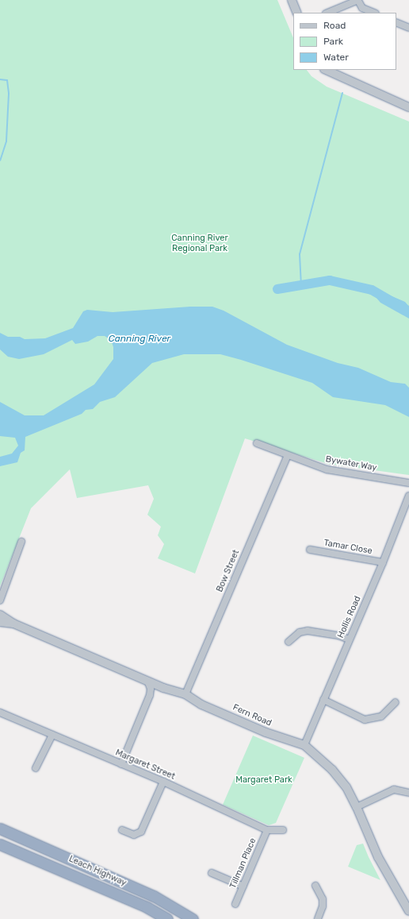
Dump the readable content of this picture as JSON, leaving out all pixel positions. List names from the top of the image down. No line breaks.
{"streets":{"highway":["Leach Highway"],"street":["Bywater Way","Tamar Close","Bow Street","Hollis Road","Fern Road","Margaret Street","Tillman Place"]},"crossings":[["Bywater Way","Bow Street"],["Tamar Close","Hollis Road"],["Bow Street","Fern Road"],["Hollis Road","Fern Road"],["Margaret Street","Tillman Place"]],"water":["Canning River"],"parks":["Canning River Regional Park","Margaret Park"],"legend":["Road","Park","Water"]}
